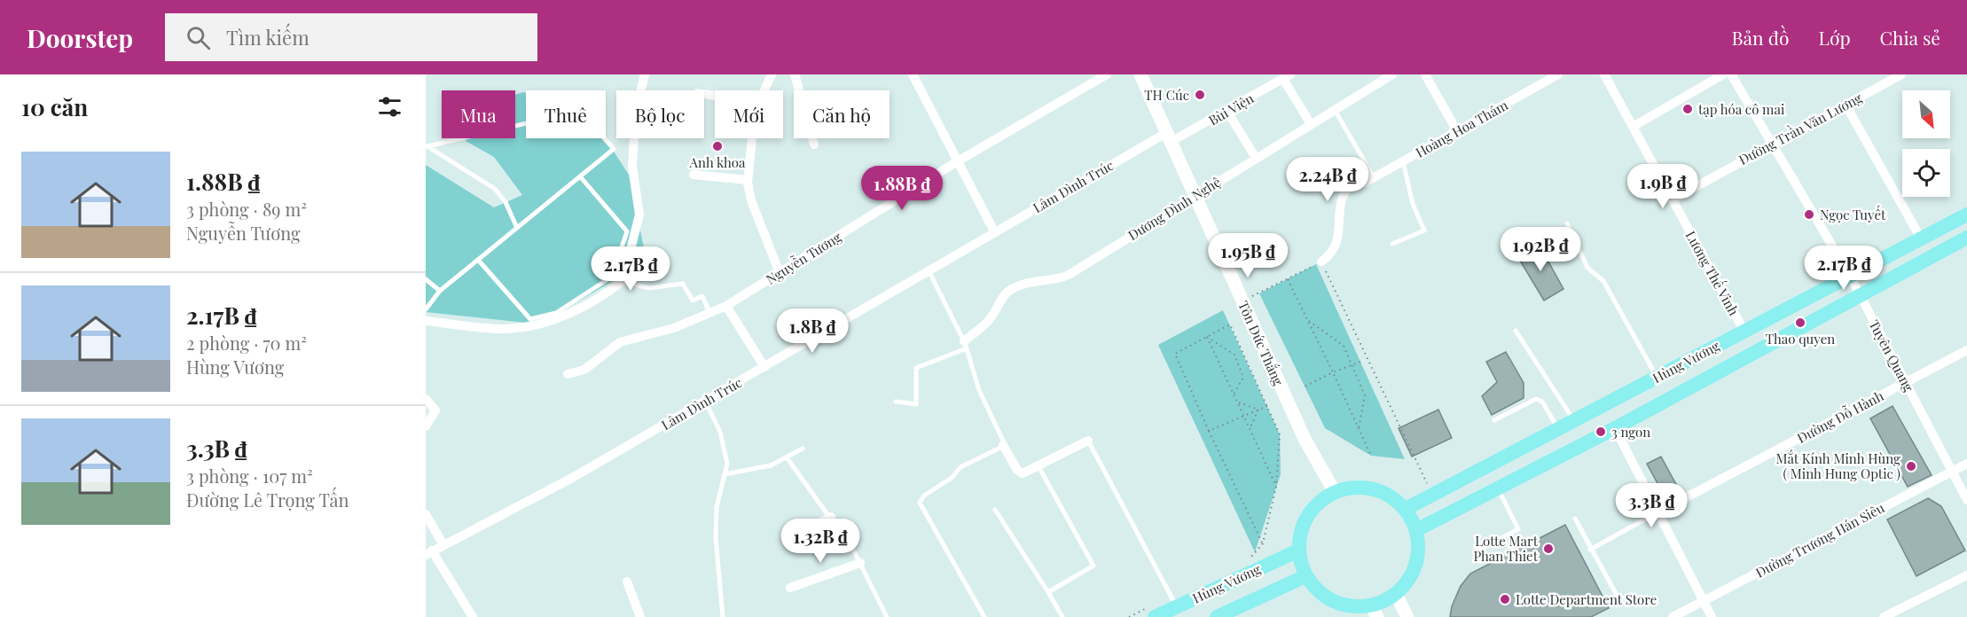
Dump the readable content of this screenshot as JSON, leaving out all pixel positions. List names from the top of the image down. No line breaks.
{"streets":{"main road":["Hùng Vương"],"street":["Bùi Viện","Hoàng Hoa Thám","Đường Trần Văn Lương","Lâm Đình Trúc","Dương Đình Nghệ","Nguyễn Tương","Lương Thế Vinh","Tôn Đức Thắng","Tuyên Quang","Đường Đỗ Hành","Đường Trương Hán Siêu"]},"crossings":[["Bùi Viện","Lâm Đình Trúc"],["Bùi Viện","Tôn Đức Thắng"],["Đường Trần Văn Lương","Lương Thế Vinh"],["Đường Trần Văn Lương","Tuyên Quang"],["Lâm Đình Trúc","Tôn Đức Thắng"],["Dương Đình Nghệ","Tôn Đức Thắng"],["Lương Thế Vinh","Hùng Vương"],["Tôn Đức Thắng","Hùng Vương"],["Tuyên Quang","Hùng Vương"],["Tuyên Quang","Đường Đỗ Hành"],["Tuyên Quang","Đường Trương Hán Siêu"]],"places":["TH Cúc","tạp hóa cô mai","Anh khoa","Ngọc Tuyết","Thao quyen","3 ngon","Mắt Kính Minh Hùng ( Minh Hung Optic )","Lotte Mart Phan Thiet","Lotte Department Store"],"north":"bottom right","page":{"header":"Doorstep","search":"Tìm kiếm","nav":["Bản đồ","Lớp","Chia sẻ"],"heading":"10 căn","chip":["Mua","Thuê","Bộ lọc","Mới","Căn hộ"],"list":[{"name":"1.88B ₫","note":"3 phòng · 89 m² · Nguyễn Tương"},{"name":"2.17B ₫","note":"2 phòng · 70 m² · Hùng Vương"},{"name":"3.3B ₫","note":"3 phòng · 107 m² · Đường Lê Trọng Tấn"}],"price":["2.24B ₫","1.9B ₫","1.88B ₫","1.92B ₫","1.95B ₫","2.17B ₫","2.17B ₫","1.8B ₫","3.3B ₫","1.32B ₫"]}}
